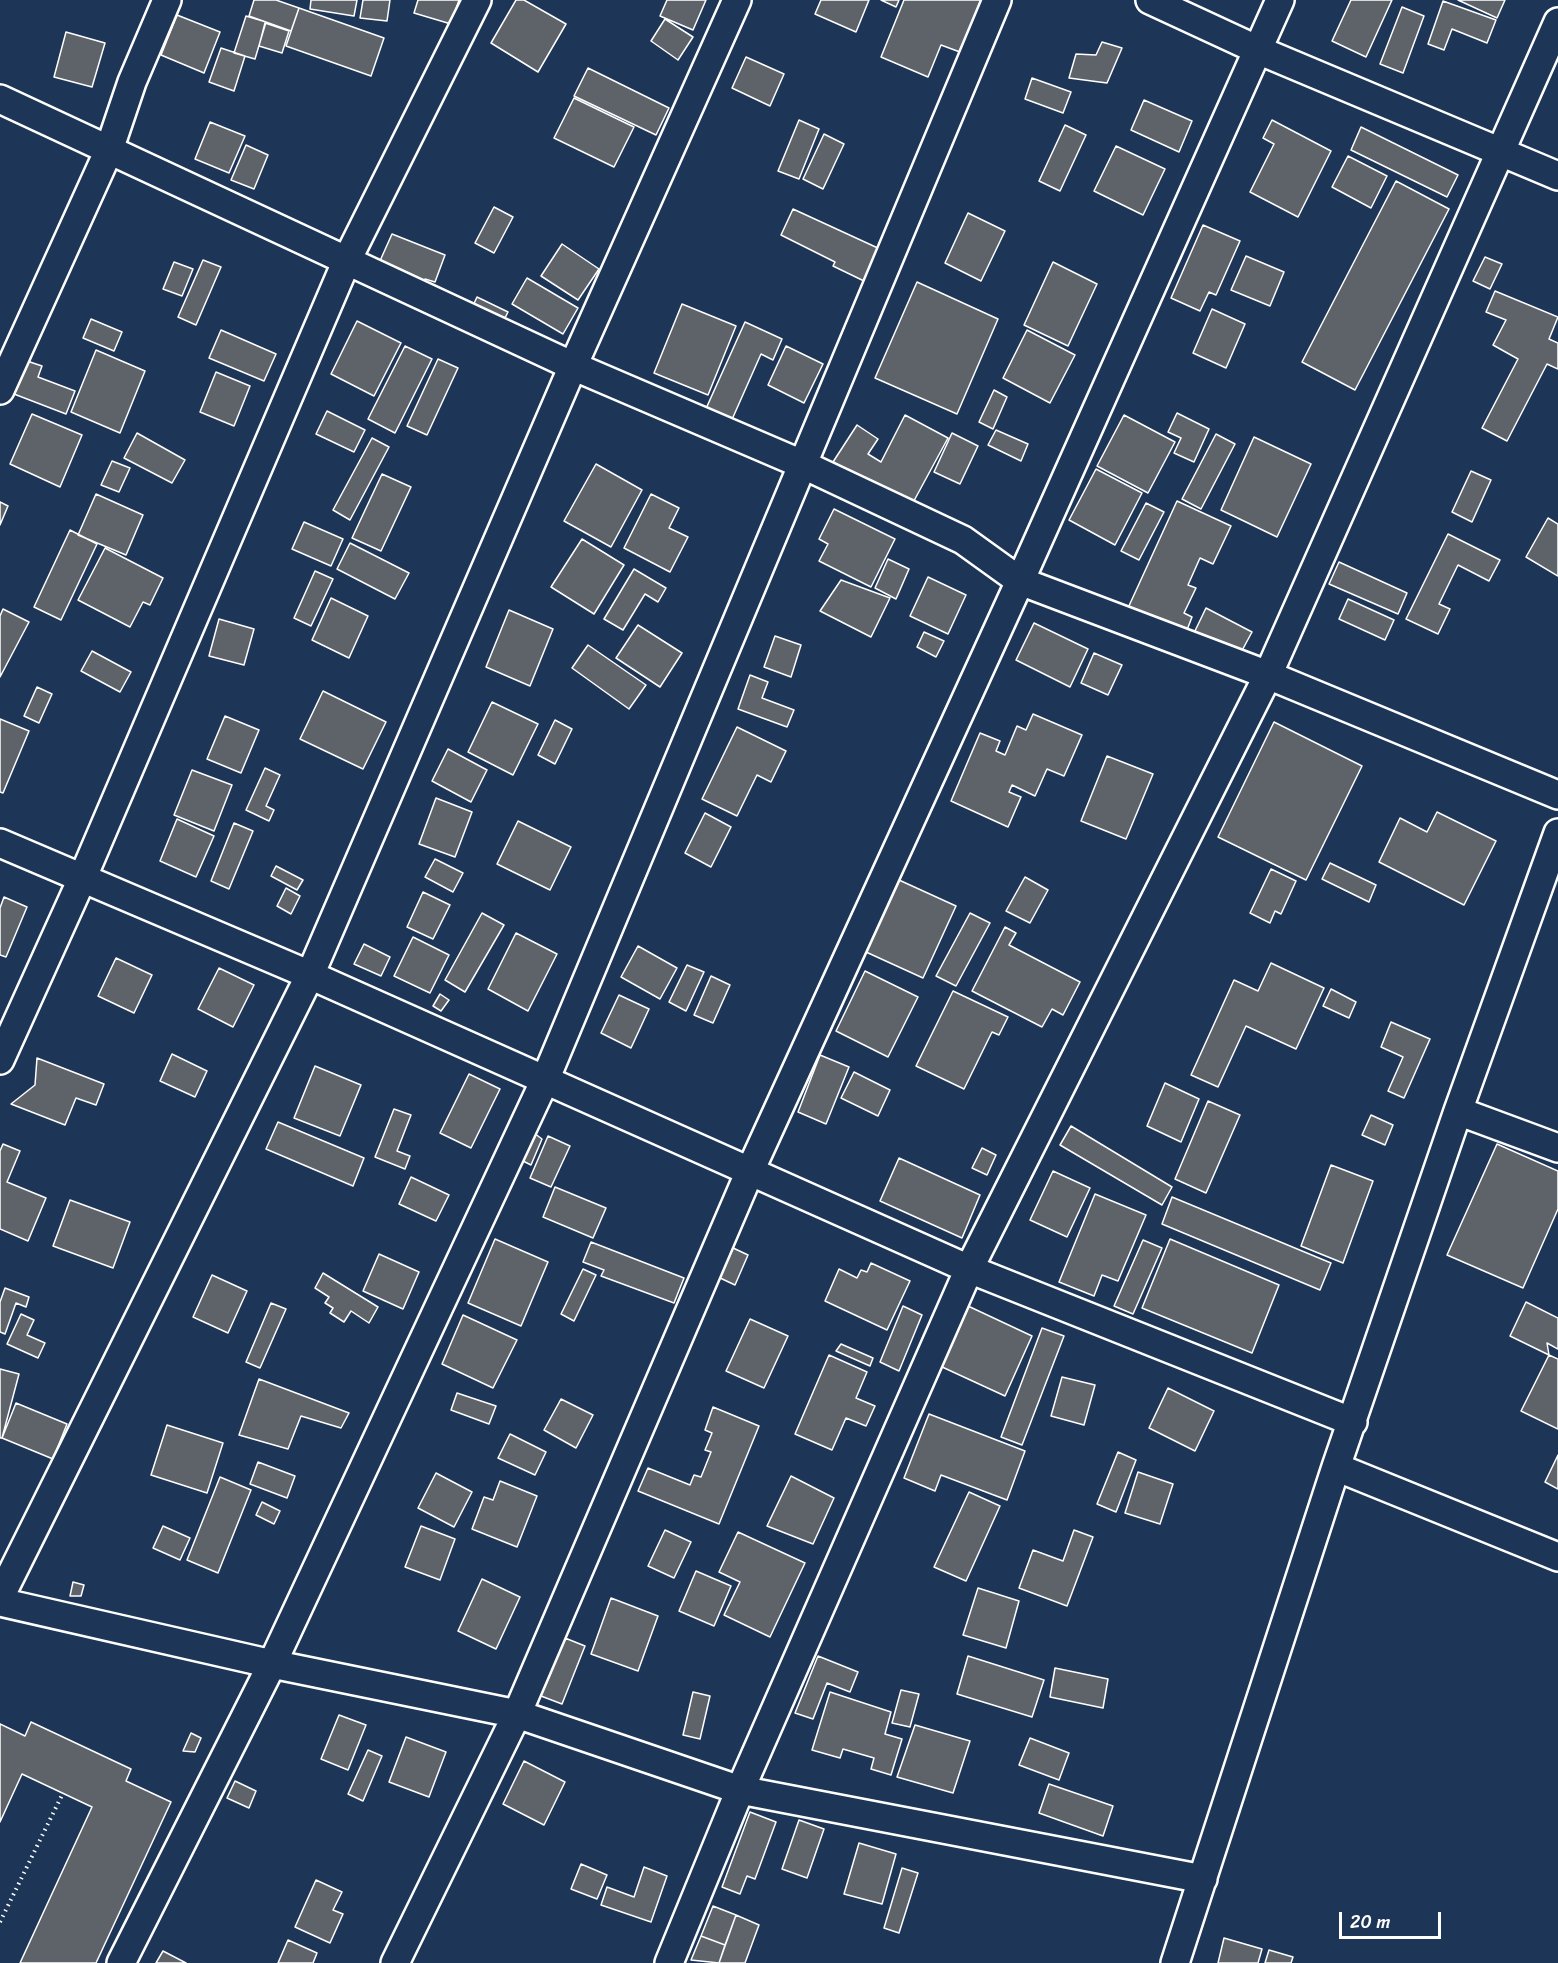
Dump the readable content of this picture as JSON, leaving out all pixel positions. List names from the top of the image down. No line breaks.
{"scale_bar":"20 m"}
